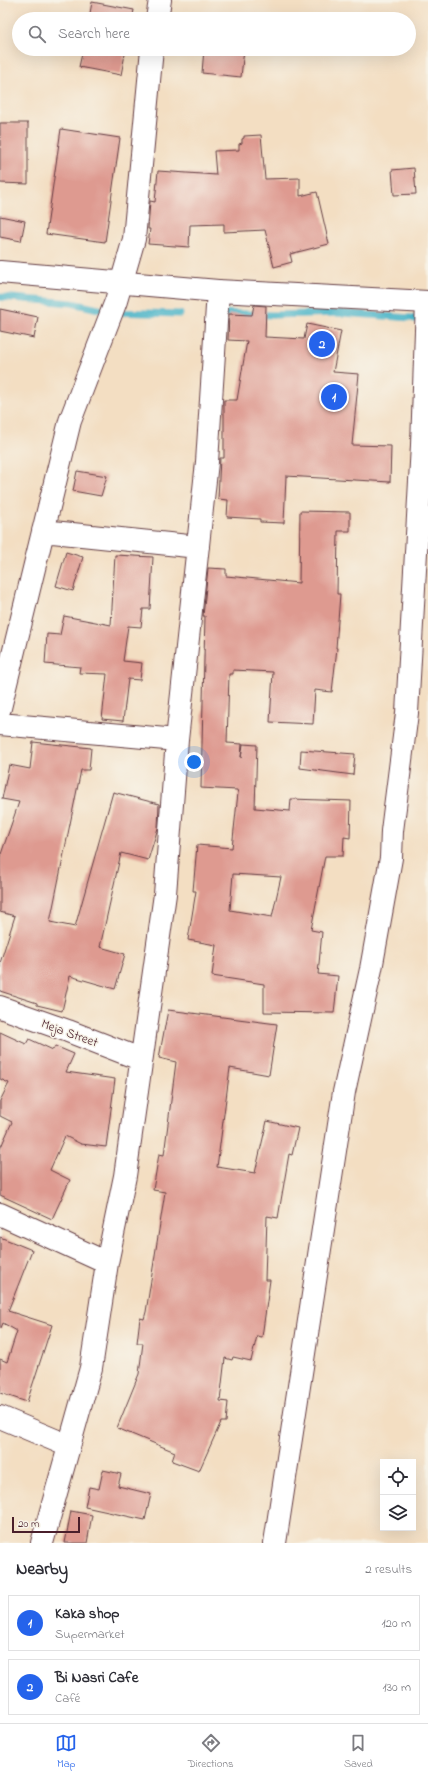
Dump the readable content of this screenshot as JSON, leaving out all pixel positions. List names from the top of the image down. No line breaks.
{"streets":{"street":["Meja Street"]},"scale_bar":"20 m","page":{"search":"Search here","pins":["2","1"],"scale":"20 m","heading":["Nearby","2 results"],"list":[{"mark":"1","name":"Kaka shop","note":"Supermarket","value":"120 m"},{"mark":"2","name":"Bi Nasri Cafe","note":"Café","value":"130 m"}],"nav":["Map","Directions","Saved"]}}
